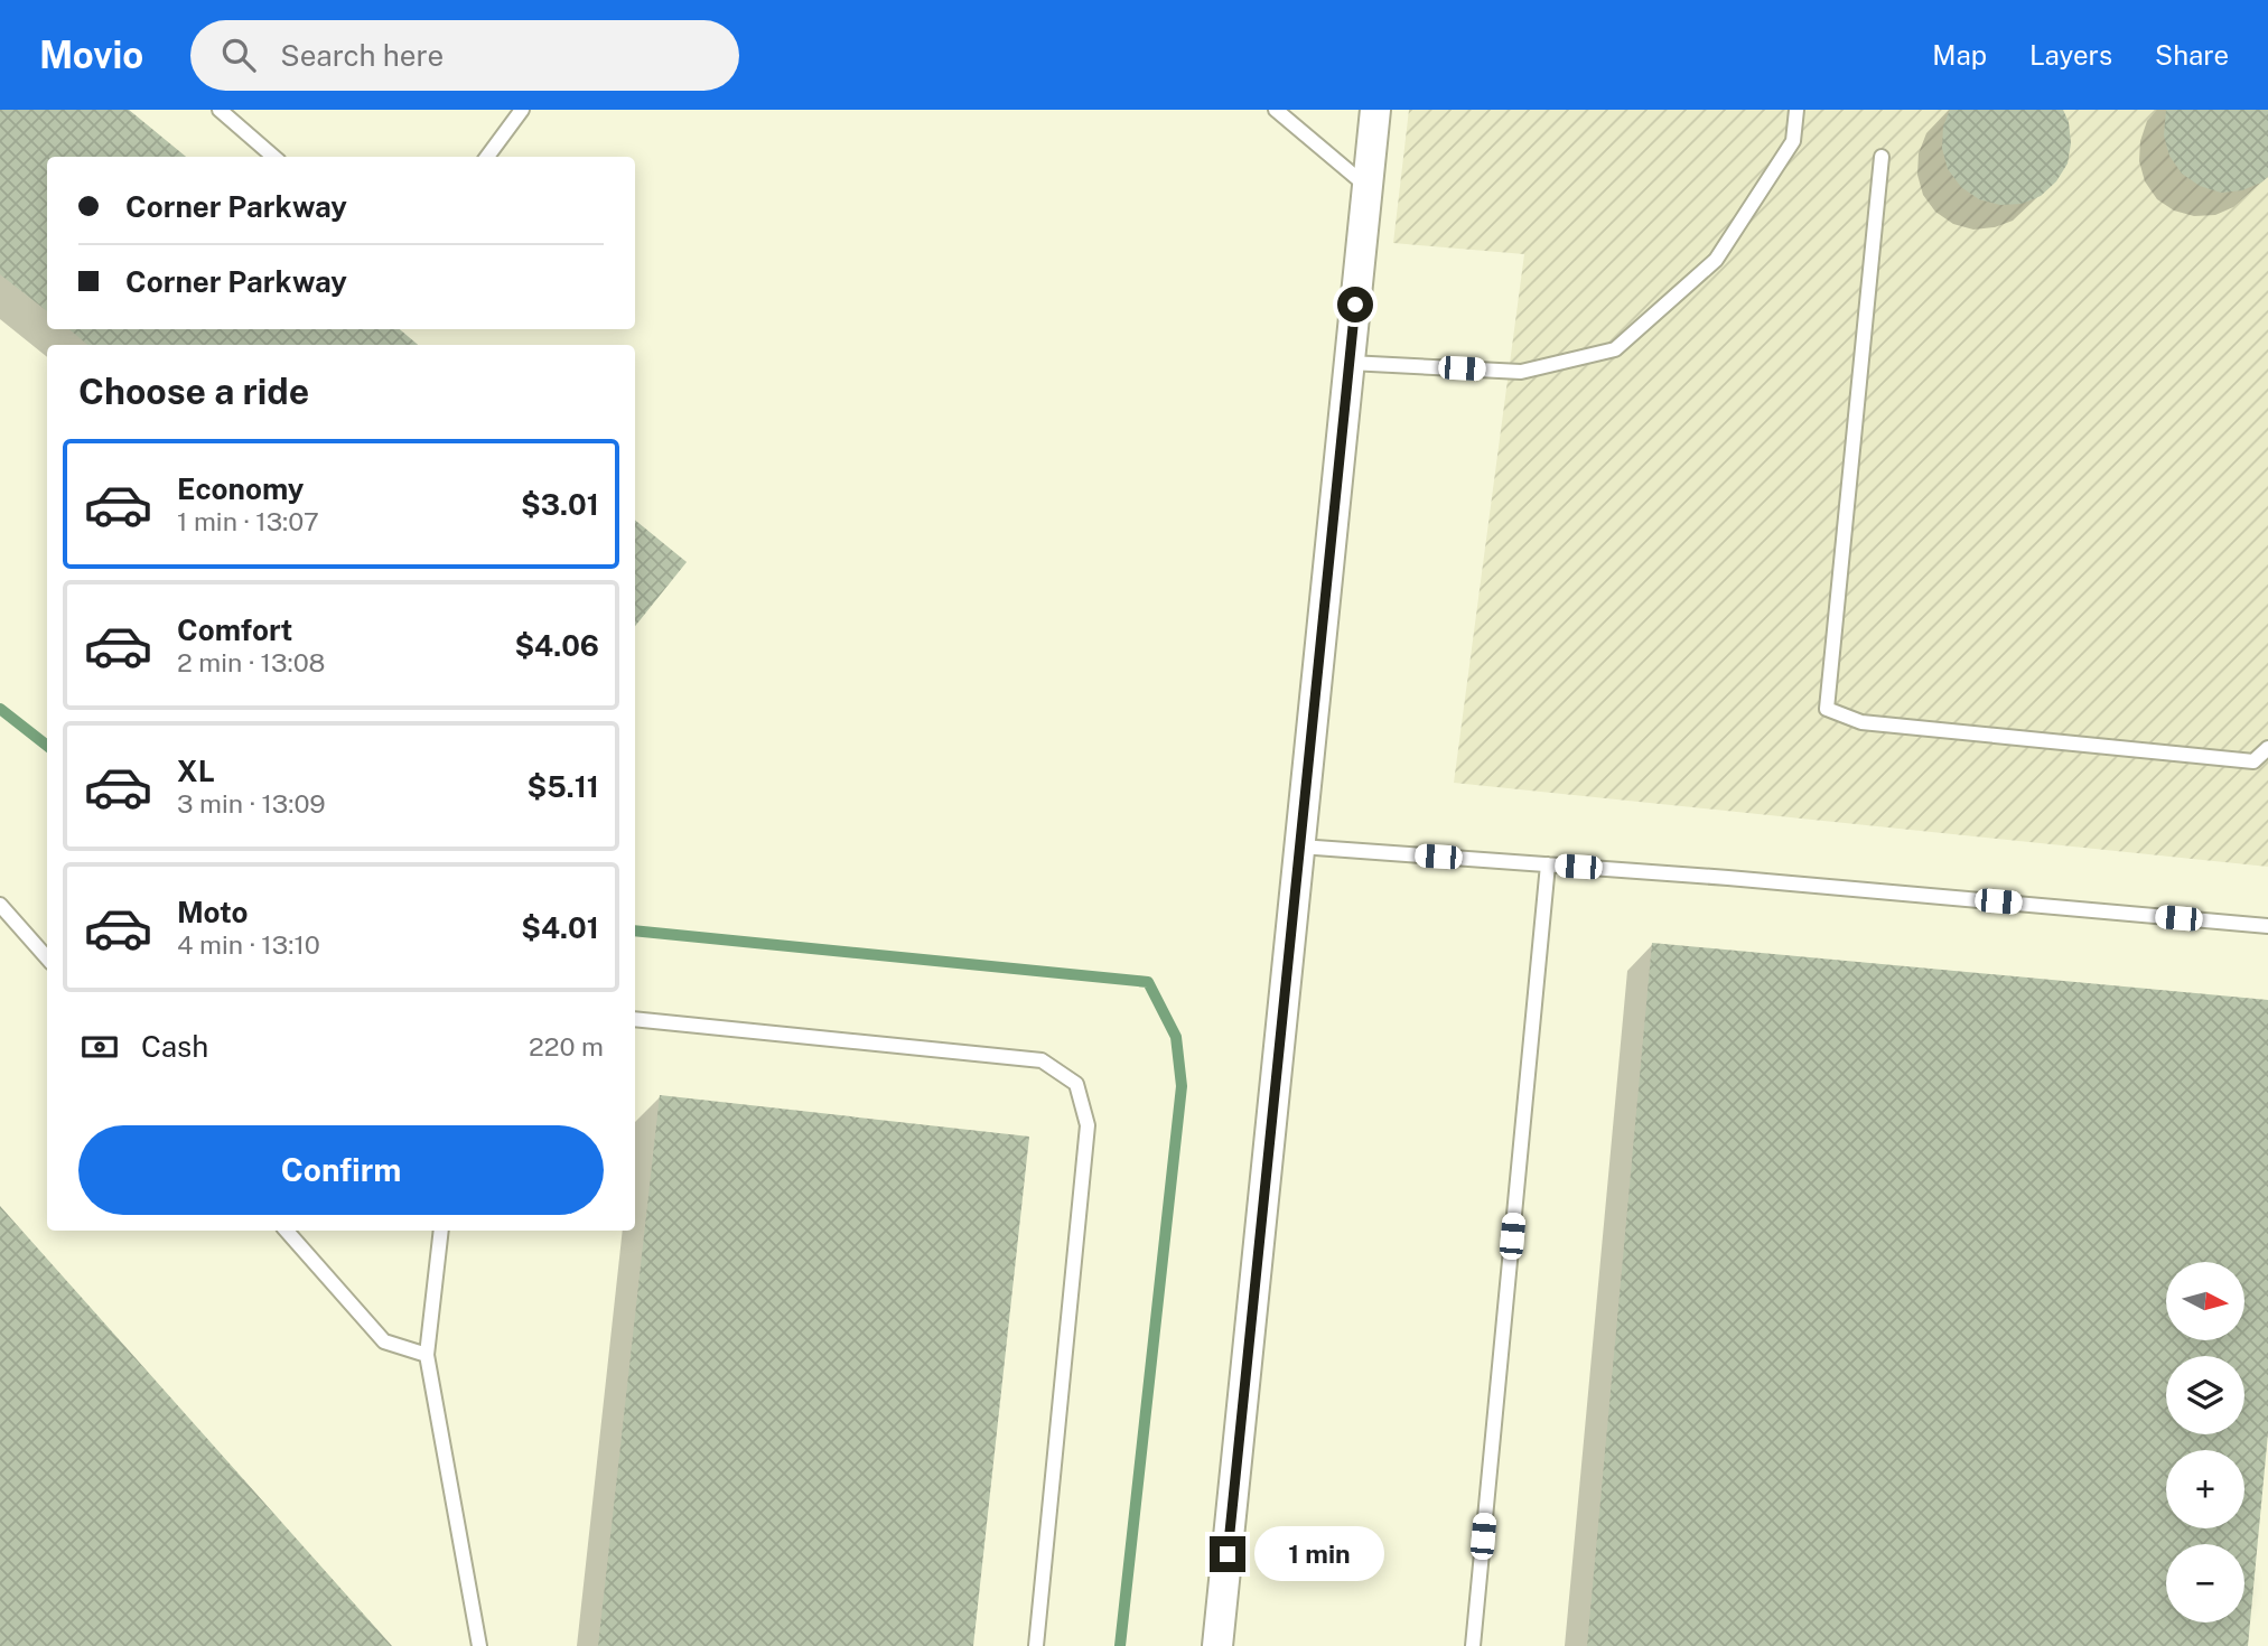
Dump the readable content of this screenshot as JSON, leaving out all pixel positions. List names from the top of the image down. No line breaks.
{"north":"right","page":{"header":"Movio","search":"Search here","nav":["Map","Layers","Share"],"banner":["Corner Parkway","Corner Parkway"],"heading":"Choose a ride","list":[{"name":"Economy","note":"1 min · 13:07","value":"$3.01"},{"name":"Comfort","note":"2 min · 13:08","value":"$4.06"},{"name":"XL","note":"3 min · 13:09","value":"$5.11"},{"name":"Moto","note":"4 min · 13:10","value":"$4.01"}],"pay":["Cash","220 m"],"buttons":"Confirm","map_buttons":["+","−"],"bubble":"1 min"}}
